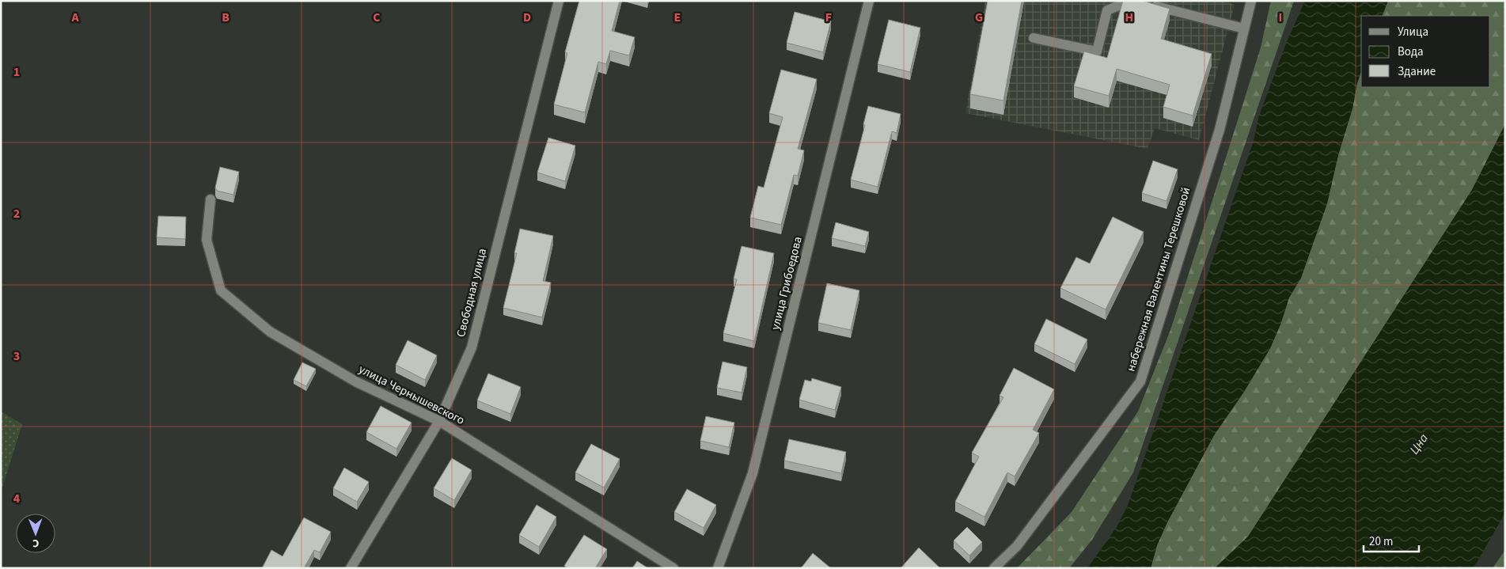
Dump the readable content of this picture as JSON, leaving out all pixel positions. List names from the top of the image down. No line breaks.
{"streets":{"street":["набережная Валентины Терешковой","улица Грибоедова","Свободная улица","улица Чернышевского"]},"crossings":[["Свободная улица","улица Чернышевского"]],"water":["Цна"],"legend":["Улица","Вода","Здание"],"scale_bar":"20 m","north":"bottom","grid":{"columns":["A","B","C","D","E","F","G","H","I"],"rows":["1","2","3","4"]}}
